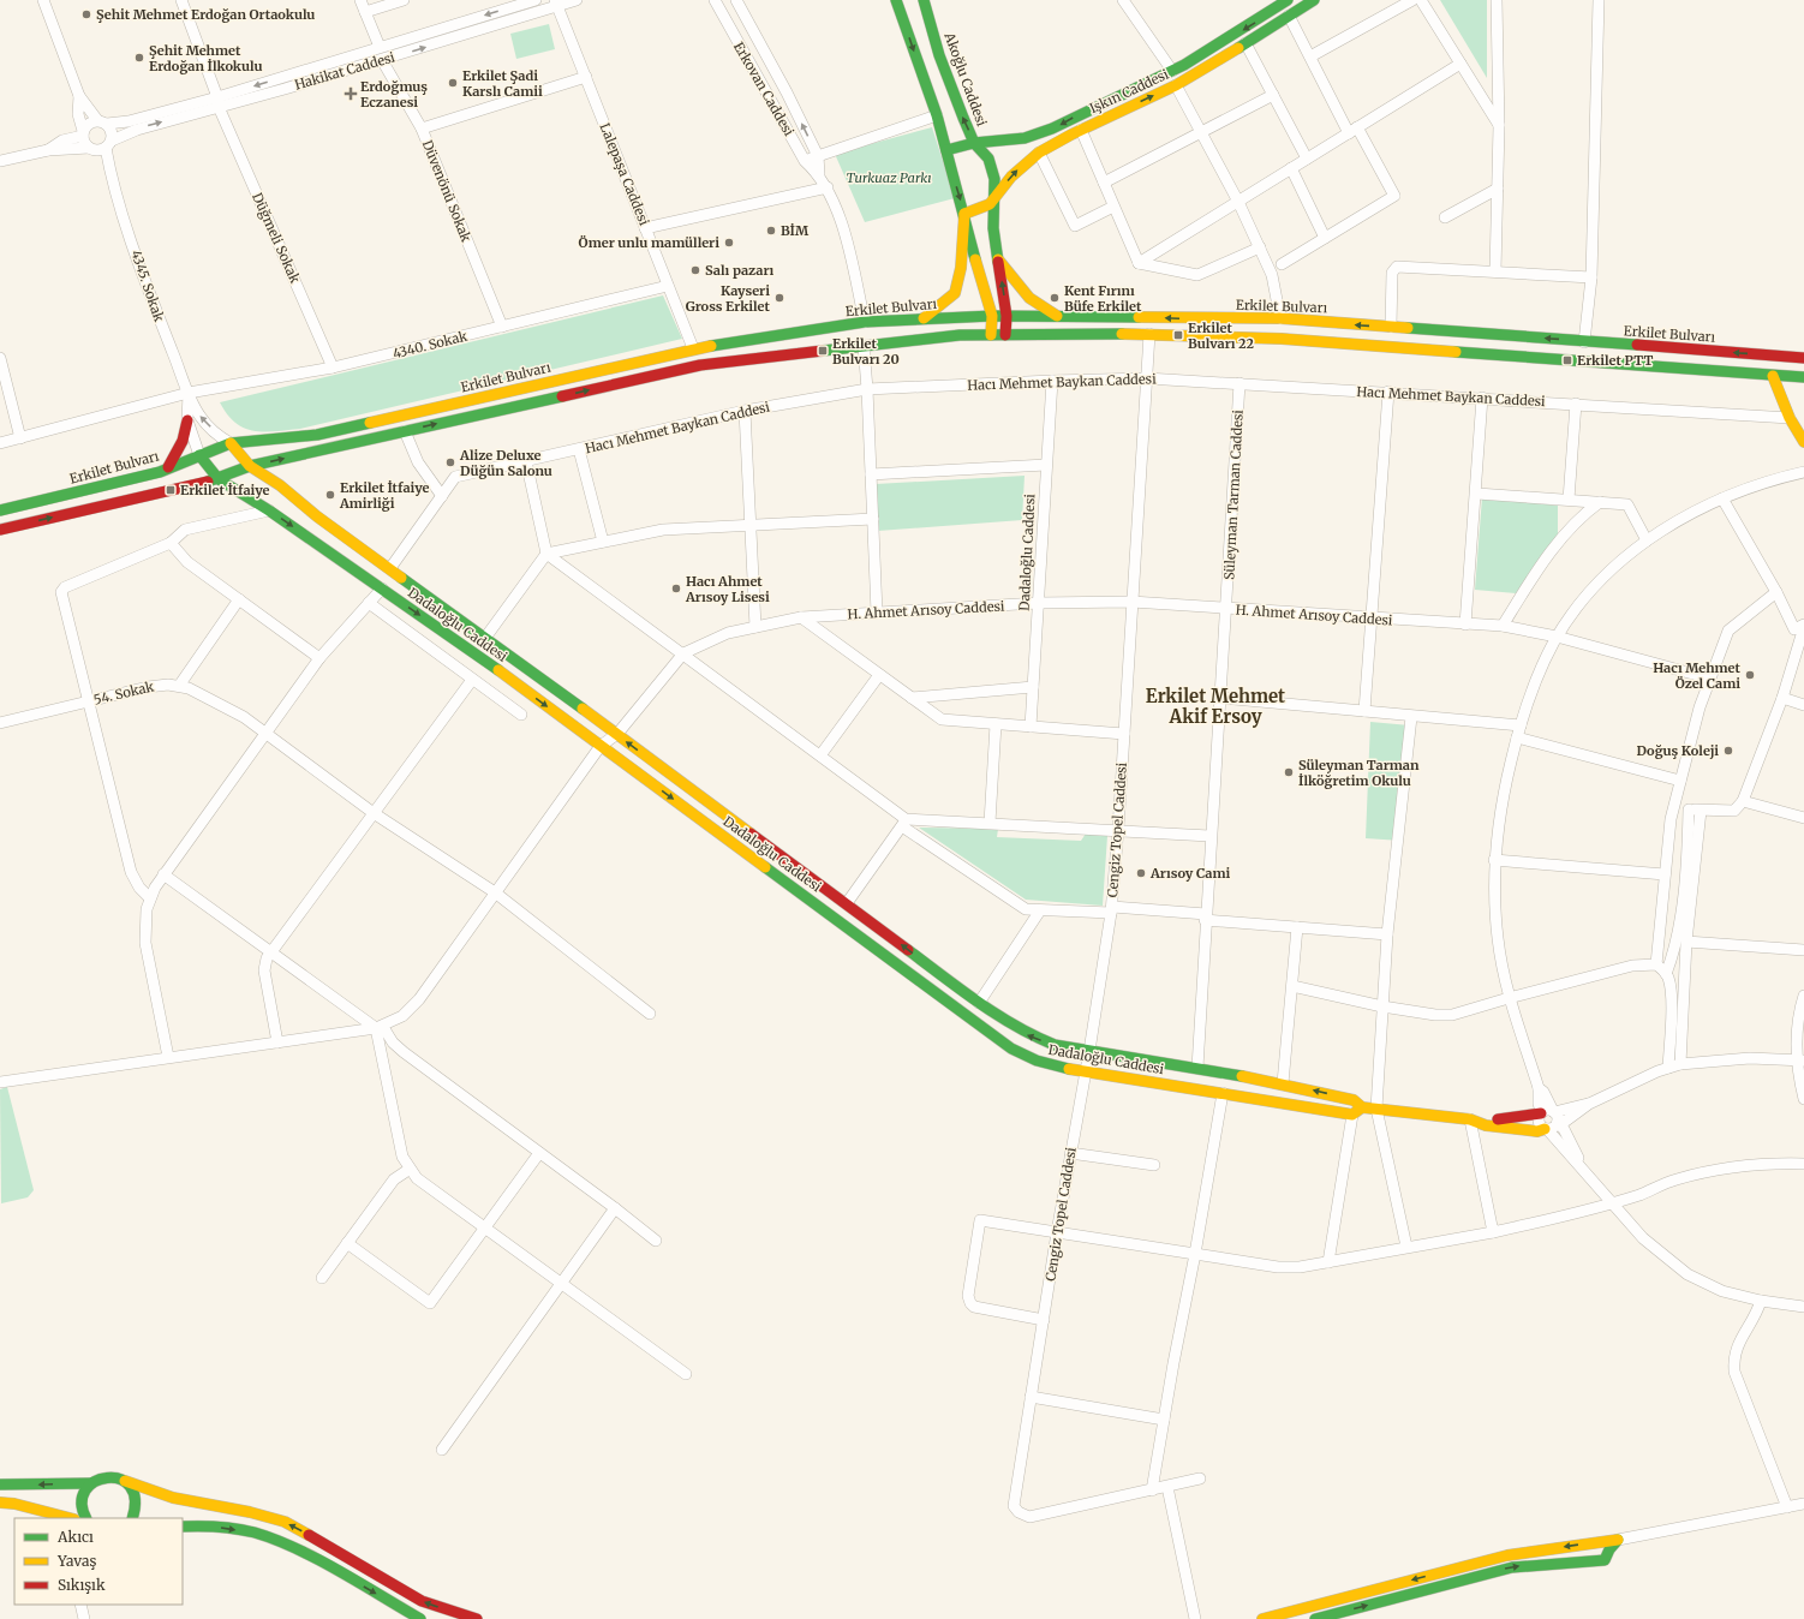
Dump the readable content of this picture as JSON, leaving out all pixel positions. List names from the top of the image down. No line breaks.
{"streets":{"street":["Hakikat Caddesi","Akoğlu Caddesi","Erkovan Caddesi","Işkın Caddesi","Lalepaşa Caddesi","Düvenönü Sokak","Düğmeli Sokak","4345. Sokak","Erkilet Bulvarı","4340. Sokak","Hacı Mehmet Baykan Caddesi","Süleyman Tarman Caddesi","Dadaloğlu Caddesi","H. Ahmet Arısoy Caddesi","54. Sokak","Cengiz Topel Caddesi"]},"crossings":[["Hakikat Caddesi","Lalepaşa Caddesi"],["Hakikat Caddesi","Düvenönü Sokak"],["Hakikat Caddesi","Düğmeli Sokak"],["Hakikat Caddesi","4345. Sokak"],["Akoğlu Caddesi","Işkın Caddesi"],["Akoğlu Caddesi","Erkilet Bulvarı"],["Erkovan Caddesi","Erkilet Bulvarı"],["Lalepaşa Caddesi","Erkilet Bulvarı"],["Lalepaşa Caddesi","4340. Sokak"],["Düvenönü Sokak","4340. Sokak"],["Düğmeli Sokak","4340. Sokak"],["4345. Sokak","Erkilet Bulvarı"],["4345. Sokak","4340. Sokak"],["4345. Sokak","Dadaloğlu Caddesi"],["Erkilet Bulvarı","Dadaloğlu Caddesi"],["Hacı Mehmet Baykan Caddesi","Süleyman Tarman Caddesi"],["Hacı Mehmet Baykan Caddesi","Dadaloğlu Caddesi"],["Hacı Mehmet Baykan Caddesi","Cengiz Topel Caddesi"],["Süleyman Tarman Caddesi","Dadaloğlu Caddesi"],["Süleyman Tarman Caddesi","H. Ahmet Arısoy Caddesi"],["Dadaloğlu Caddesi","H. Ahmet Arısoy Caddesi"],["Dadaloğlu Caddesi","Cengiz Topel Caddesi"],["H. Ahmet Arısoy Caddesi","54. Sokak"],["H. Ahmet Arısoy Caddesi","Cengiz Topel Caddesi"]],"districts":["Erkilet Mehmet Akif Ersoy"],"parks":["Turkuaz Parkı"],"places":{"other":["Şehit Mehmet Erdoğan Ortaokulu","Şehit Mehmet Erdoğan İlkokulu","Erkilet Şadi Karslı Camii","BİM","Ömer unlu mamülleri","Salı pazarı","Kayseri Gross Erkilet","Kent Fırını Büfe Erkilet","Alize Deluxe Düğün Salonu","Erkilet İtfaiye Amirliği","Hacı Ahmet Arısoy Lisesi","Hacı Mehmet Özel Cami","Doğuş Koleji","Süleyman Tarman İlköğretim Okulu","Arısoy Cami"],"health":["Erdoğmuş Eczanesi"],"transit":["Erkilet Bulvarı 22","Erkilet Bulvarı 20","Erkilet PTT","Erkilet İtfaiye"]},"legend":["Akıcı","Yavaş","Sıkışık"]}
